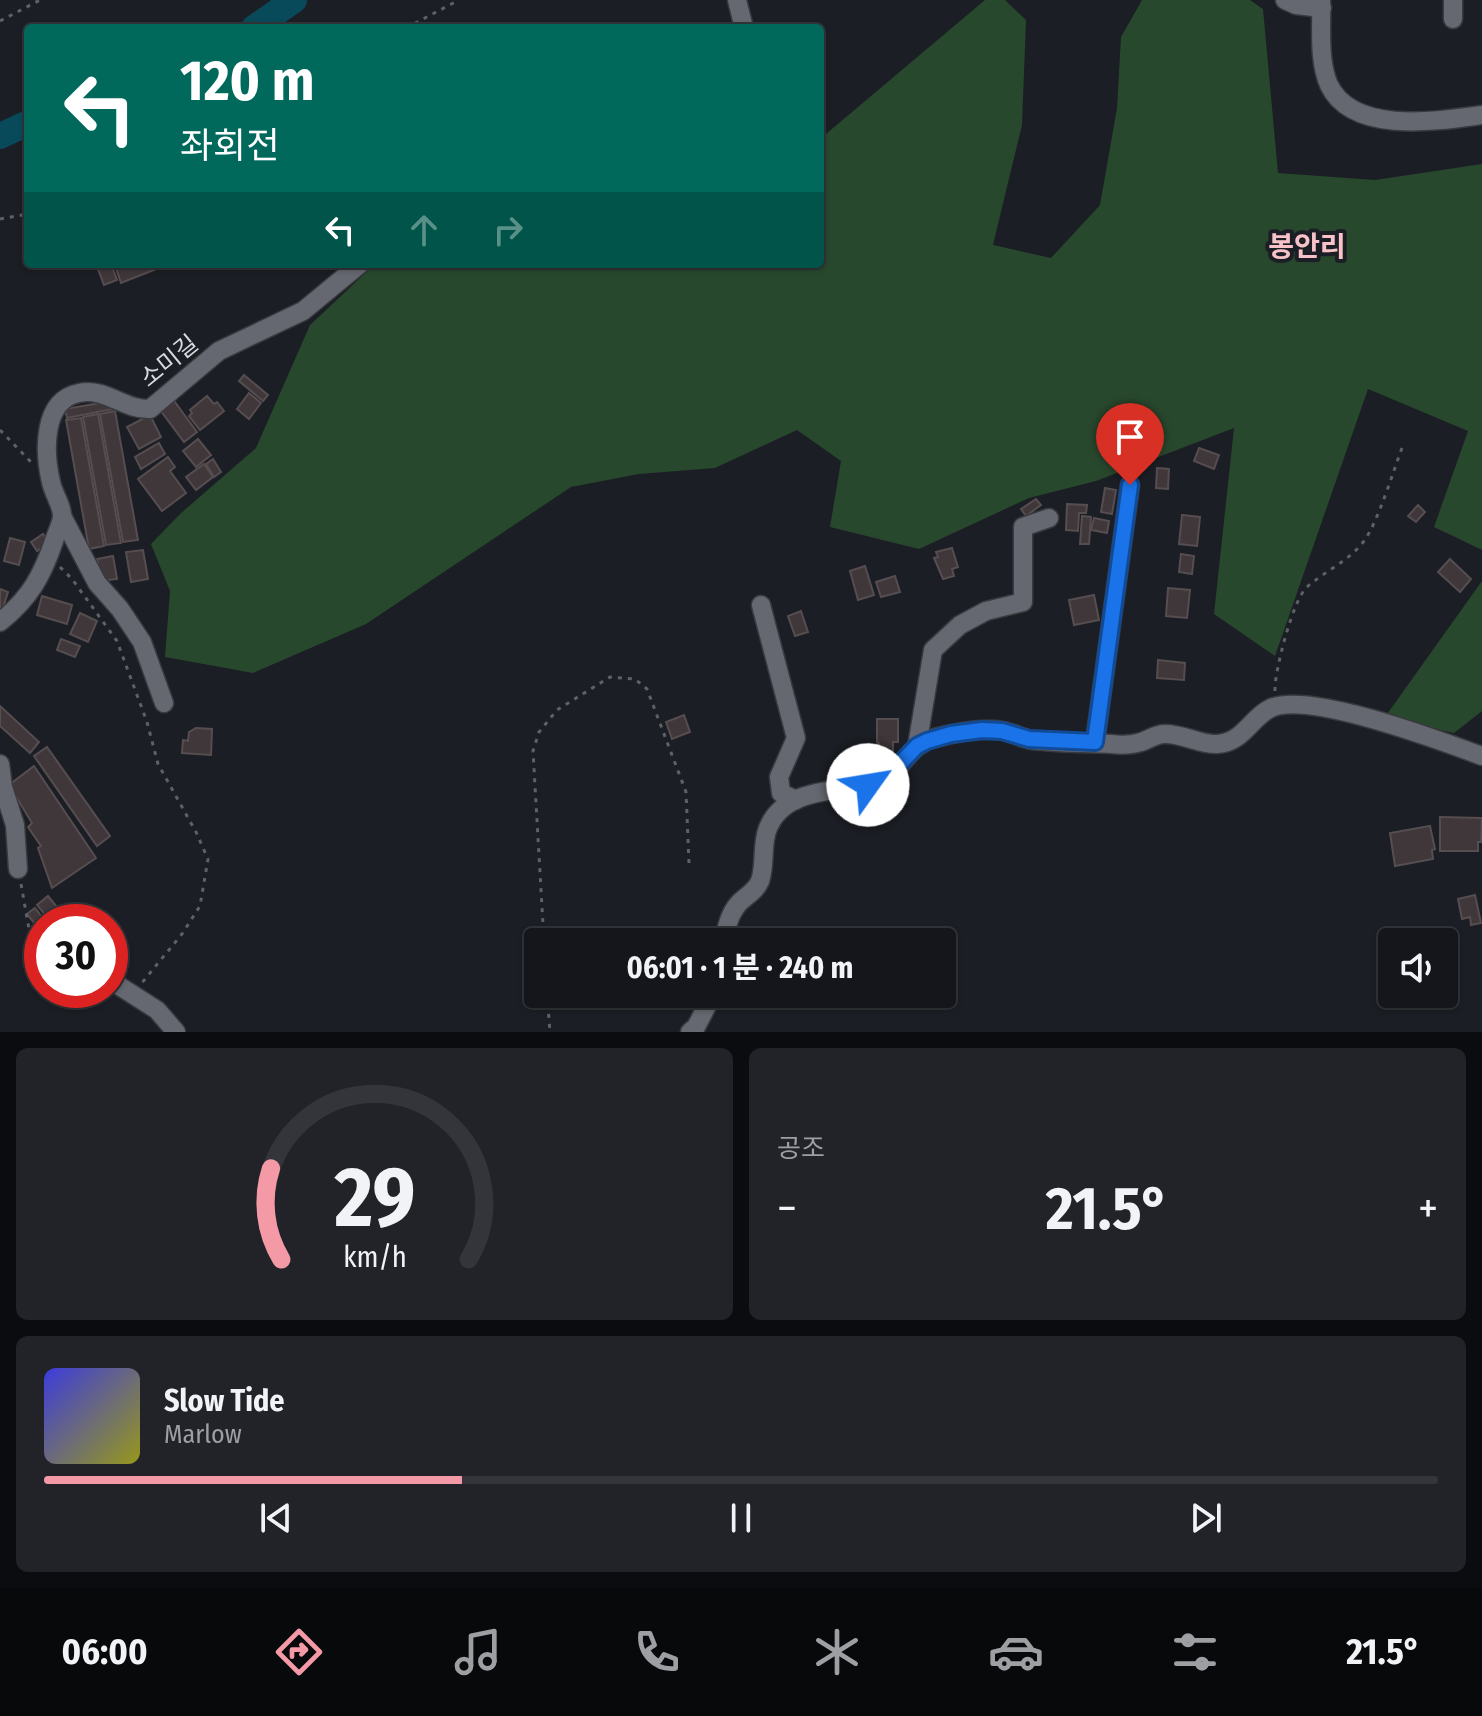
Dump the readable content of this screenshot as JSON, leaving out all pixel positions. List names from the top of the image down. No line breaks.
{"streets":{"street":["소미길"]},"districts":["봉안리"],"page":{"turn":["120 m","좌회전"],"limit":"30","trip":"06:01 · 1 분 · 240 m","tile":"공조","heat":["−","21.5°","+"],"song":["Slow Tide","Marlow"],"tabs":["06:00","21.5°"],"gauge":["29","km/h"]}}
